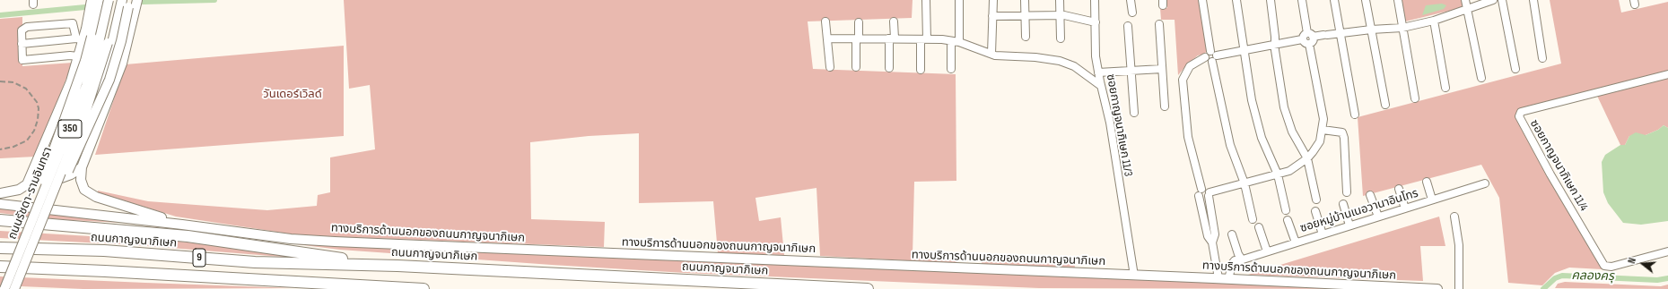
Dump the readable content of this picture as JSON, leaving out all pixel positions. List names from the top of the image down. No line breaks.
{"streets":{"highway":["ถนนกาญจนาภิเษก","9"],"main road":["350","ถนนรัชดา-รามอินทรา","ทางบริการด้านนอกของถนนกาญจนาภิเษก"],"street":["ซอยกาญจนาภิเษก 11/3","ซอยกาญจนาภิเษก 11/4","ซอยหมู่บ้านเนอวานาอินโทร"]},"crossings":[["ซอยกาญจนาภิเษก 11/3","ทางบริการด้านนอกของถนนกาญจนาภิเษก"]],"water":["คลองครุ"],"parks":["วันเดอร์เวิลด์"],"north":"left"}
